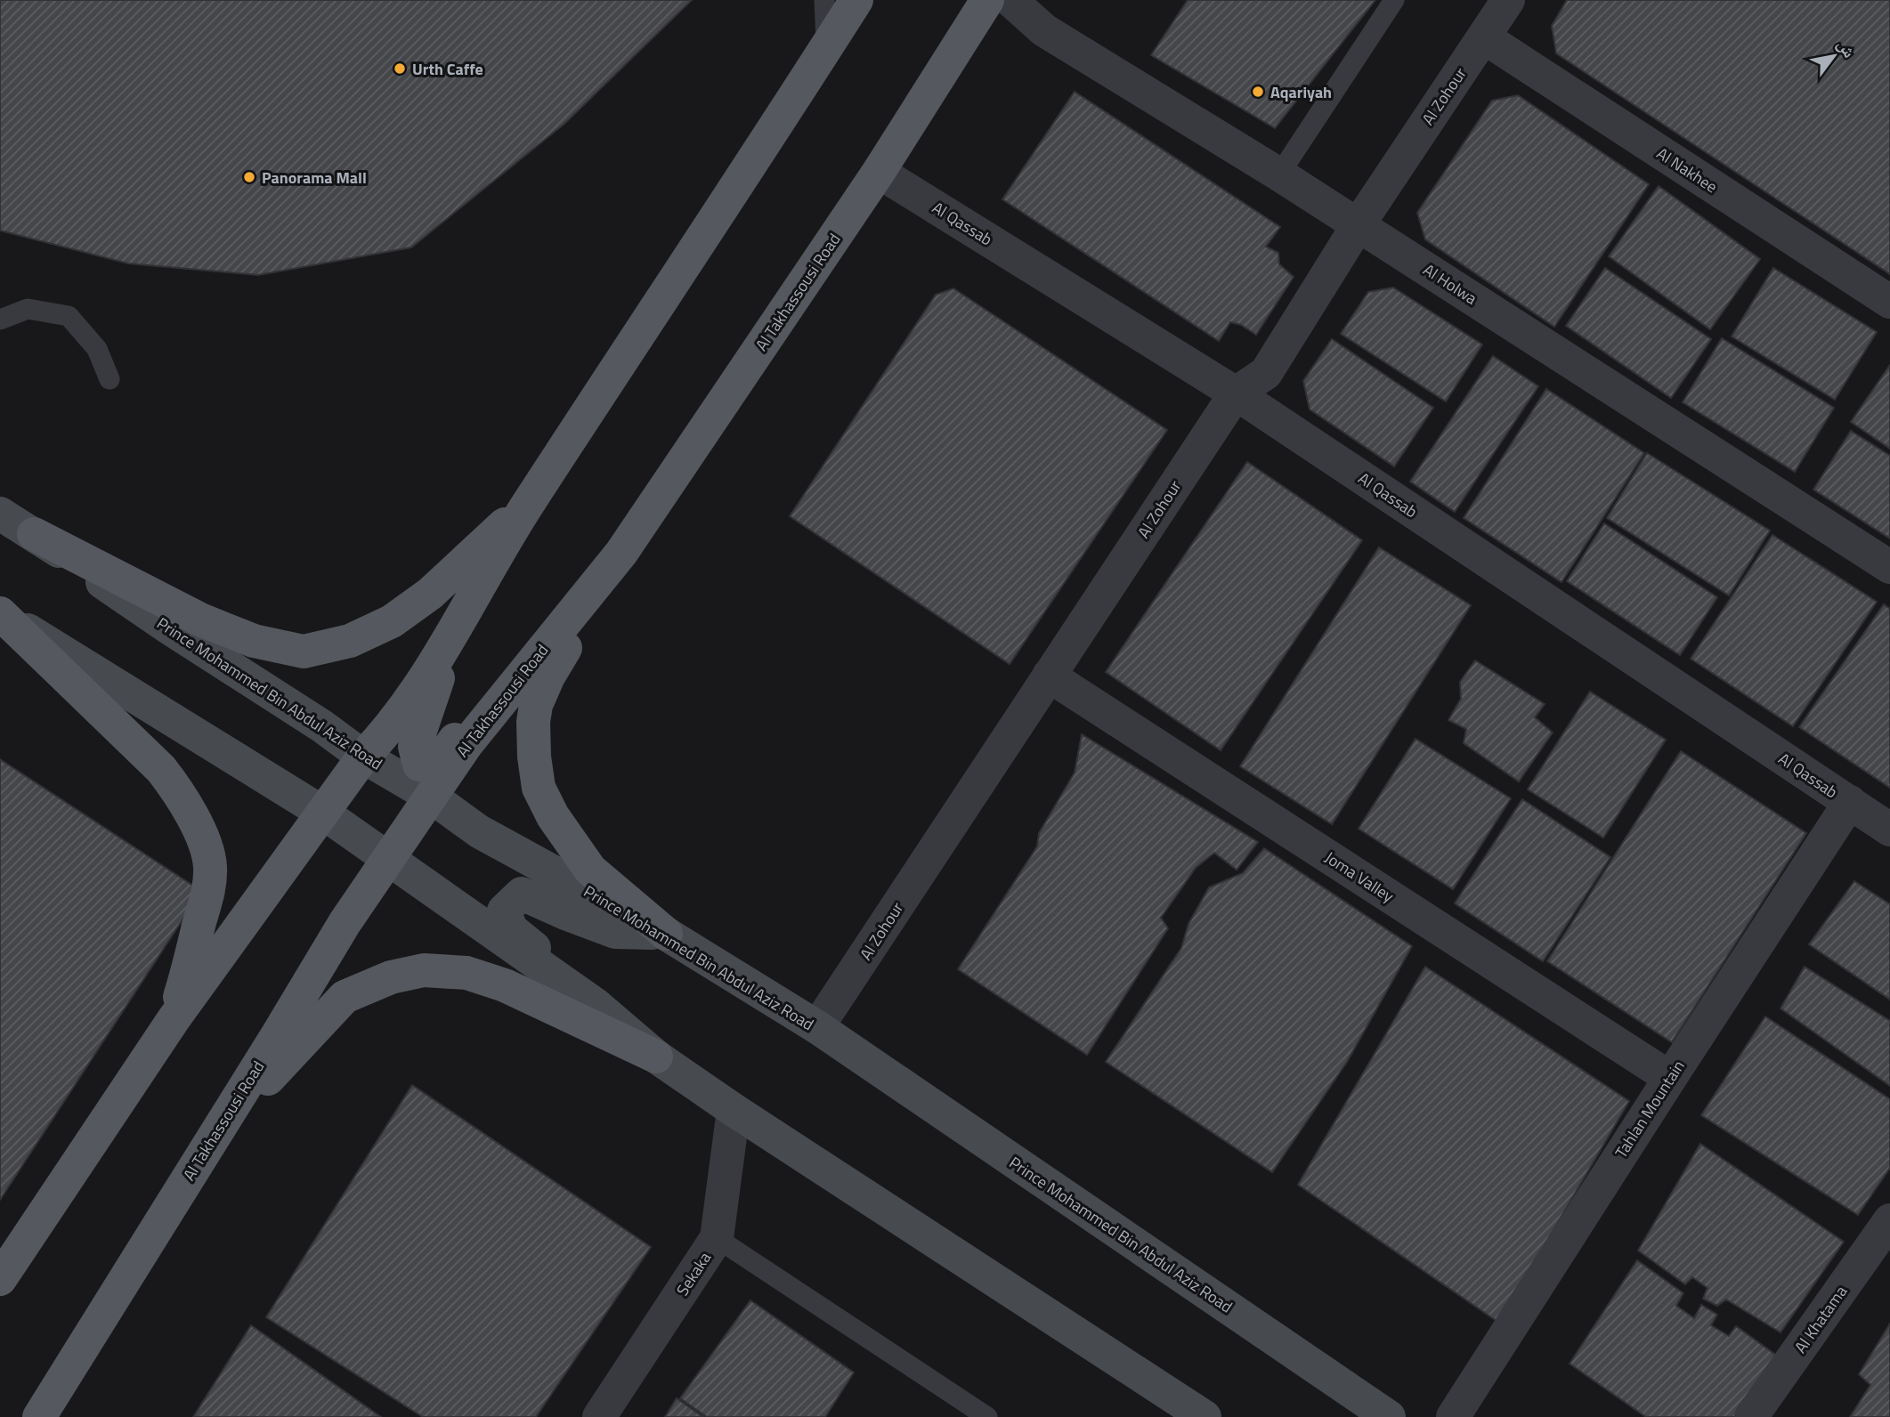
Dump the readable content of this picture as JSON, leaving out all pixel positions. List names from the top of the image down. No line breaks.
{"streets":{"main road":["Al Takhassousi Road","Prince Mohammed Bin Abdul Aziz Road"],"street":["Al Zohour","Al Nakhee","Al Qassab","Al Holwa","Joma Valley","Tahlan Mountain","Sekaka","Al Khatama"]},"crossings":[["Al Zohour","Al Nakhee"],["Al Zohour","Al Qassab"],["Al Zohour","Al Holwa"],["Al Zohour","Prince Mohammed Bin Abdul Aziz Road"],["Al Zohour","Joma Valley"],["Al Qassab","Al Takhassousi Road"],["Al Qassab","Tahlan Mountain"],["Al Takhassousi Road","Prince Mohammed Bin Abdul Aziz Road"],["Joma Valley","Tahlan Mountain"]],"places":["Urth Caffe","Aqariyah","Panorama Mall"],"north":"top right"}
